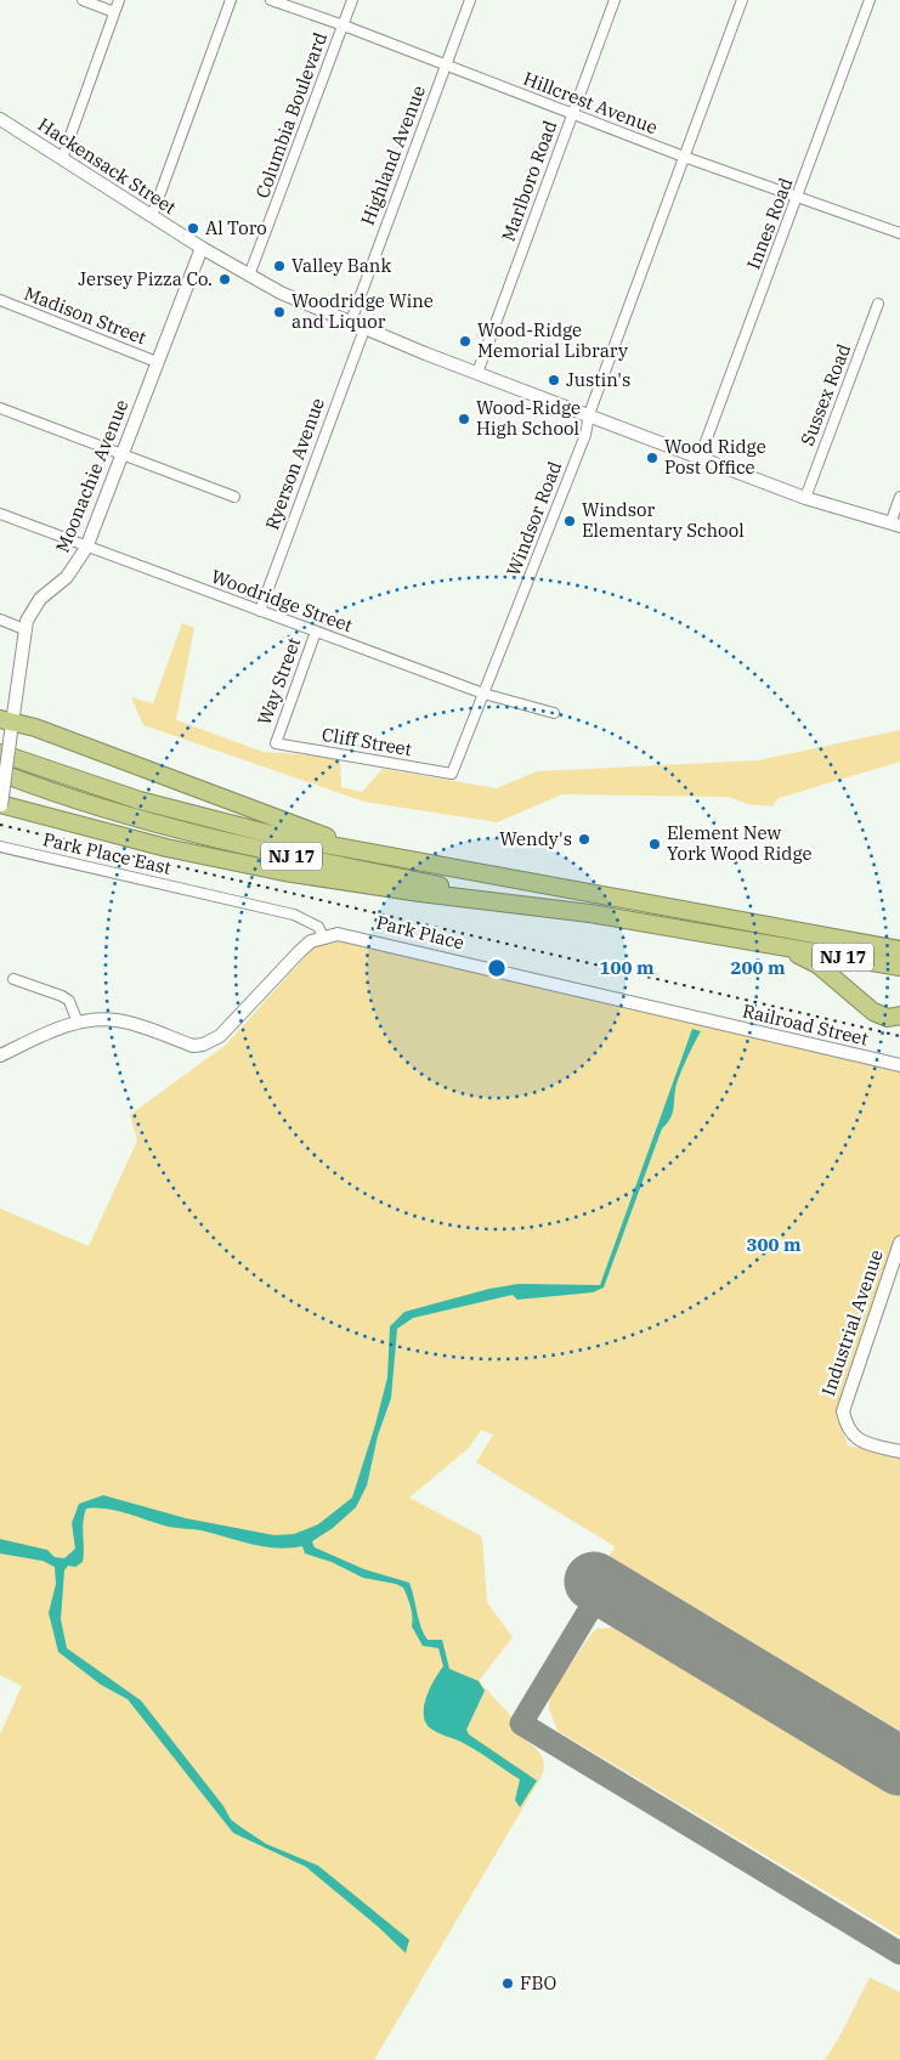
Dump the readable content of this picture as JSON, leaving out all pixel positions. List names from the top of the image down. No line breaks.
{"streets":{"highway":["NJ 17"],"main road":["Hackensack Street","Moonachie Avenue","Park Place","Railroad Street","Industrial Avenue"],"street":["Hillcrest Avenue","Columbia Boulevard","Highland Avenue","Marlboro Road","Innes Road","Madison Street","Sussex Road","Ryerson Avenue","Windsor Road","Woodridge Street","Way Street","Cliff Street","Park Place East"]},"crossings":[["Hillcrest Avenue","Columbia Boulevard"],["Hillcrest Avenue","Highland Avenue"],["Hillcrest Avenue","Marlboro Road"],["Hillcrest Avenue","Innes Road"],["Hillcrest Avenue","Windsor Road"],["Columbia Boulevard","Hackensack Street"],["Highland Avenue","Hackensack Street"],["Hackensack Street","Marlboro Road"],["Hackensack Street","Innes Road"],["Hackensack Street","Sussex Road"],["Hackensack Street","Ryerson Avenue"],["Hackensack Street","Moonachie Avenue"],["Hackensack Street","Windsor Road"],["Madison Street","Moonachie Avenue"],["Ryerson Avenue","Woodridge Street"],["Moonachie Avenue","Woodridge Street"],["Moonachie Avenue","NJ 17"],["Windsor Road","Woodridge Street"],["Windsor Road","Cliff Street"],["Woodridge Street","Way Street"],["Way Street","Cliff Street"],["Park Place East","Park Place"],["Park Place","Railroad Street"]],"places":["Al Toro","Valley Bank","Jersey Pizza Co.","Woodridge Wine and Liquor","Wood-Ridge Memorial Library","Justin's","Wood-Ridge High School","Wood Ridge Post Office","Windsor Elementary School","Wendy's","Element New York Wood Ridge","FBO"],"rings":["100 m","200 m","300 m"]}
